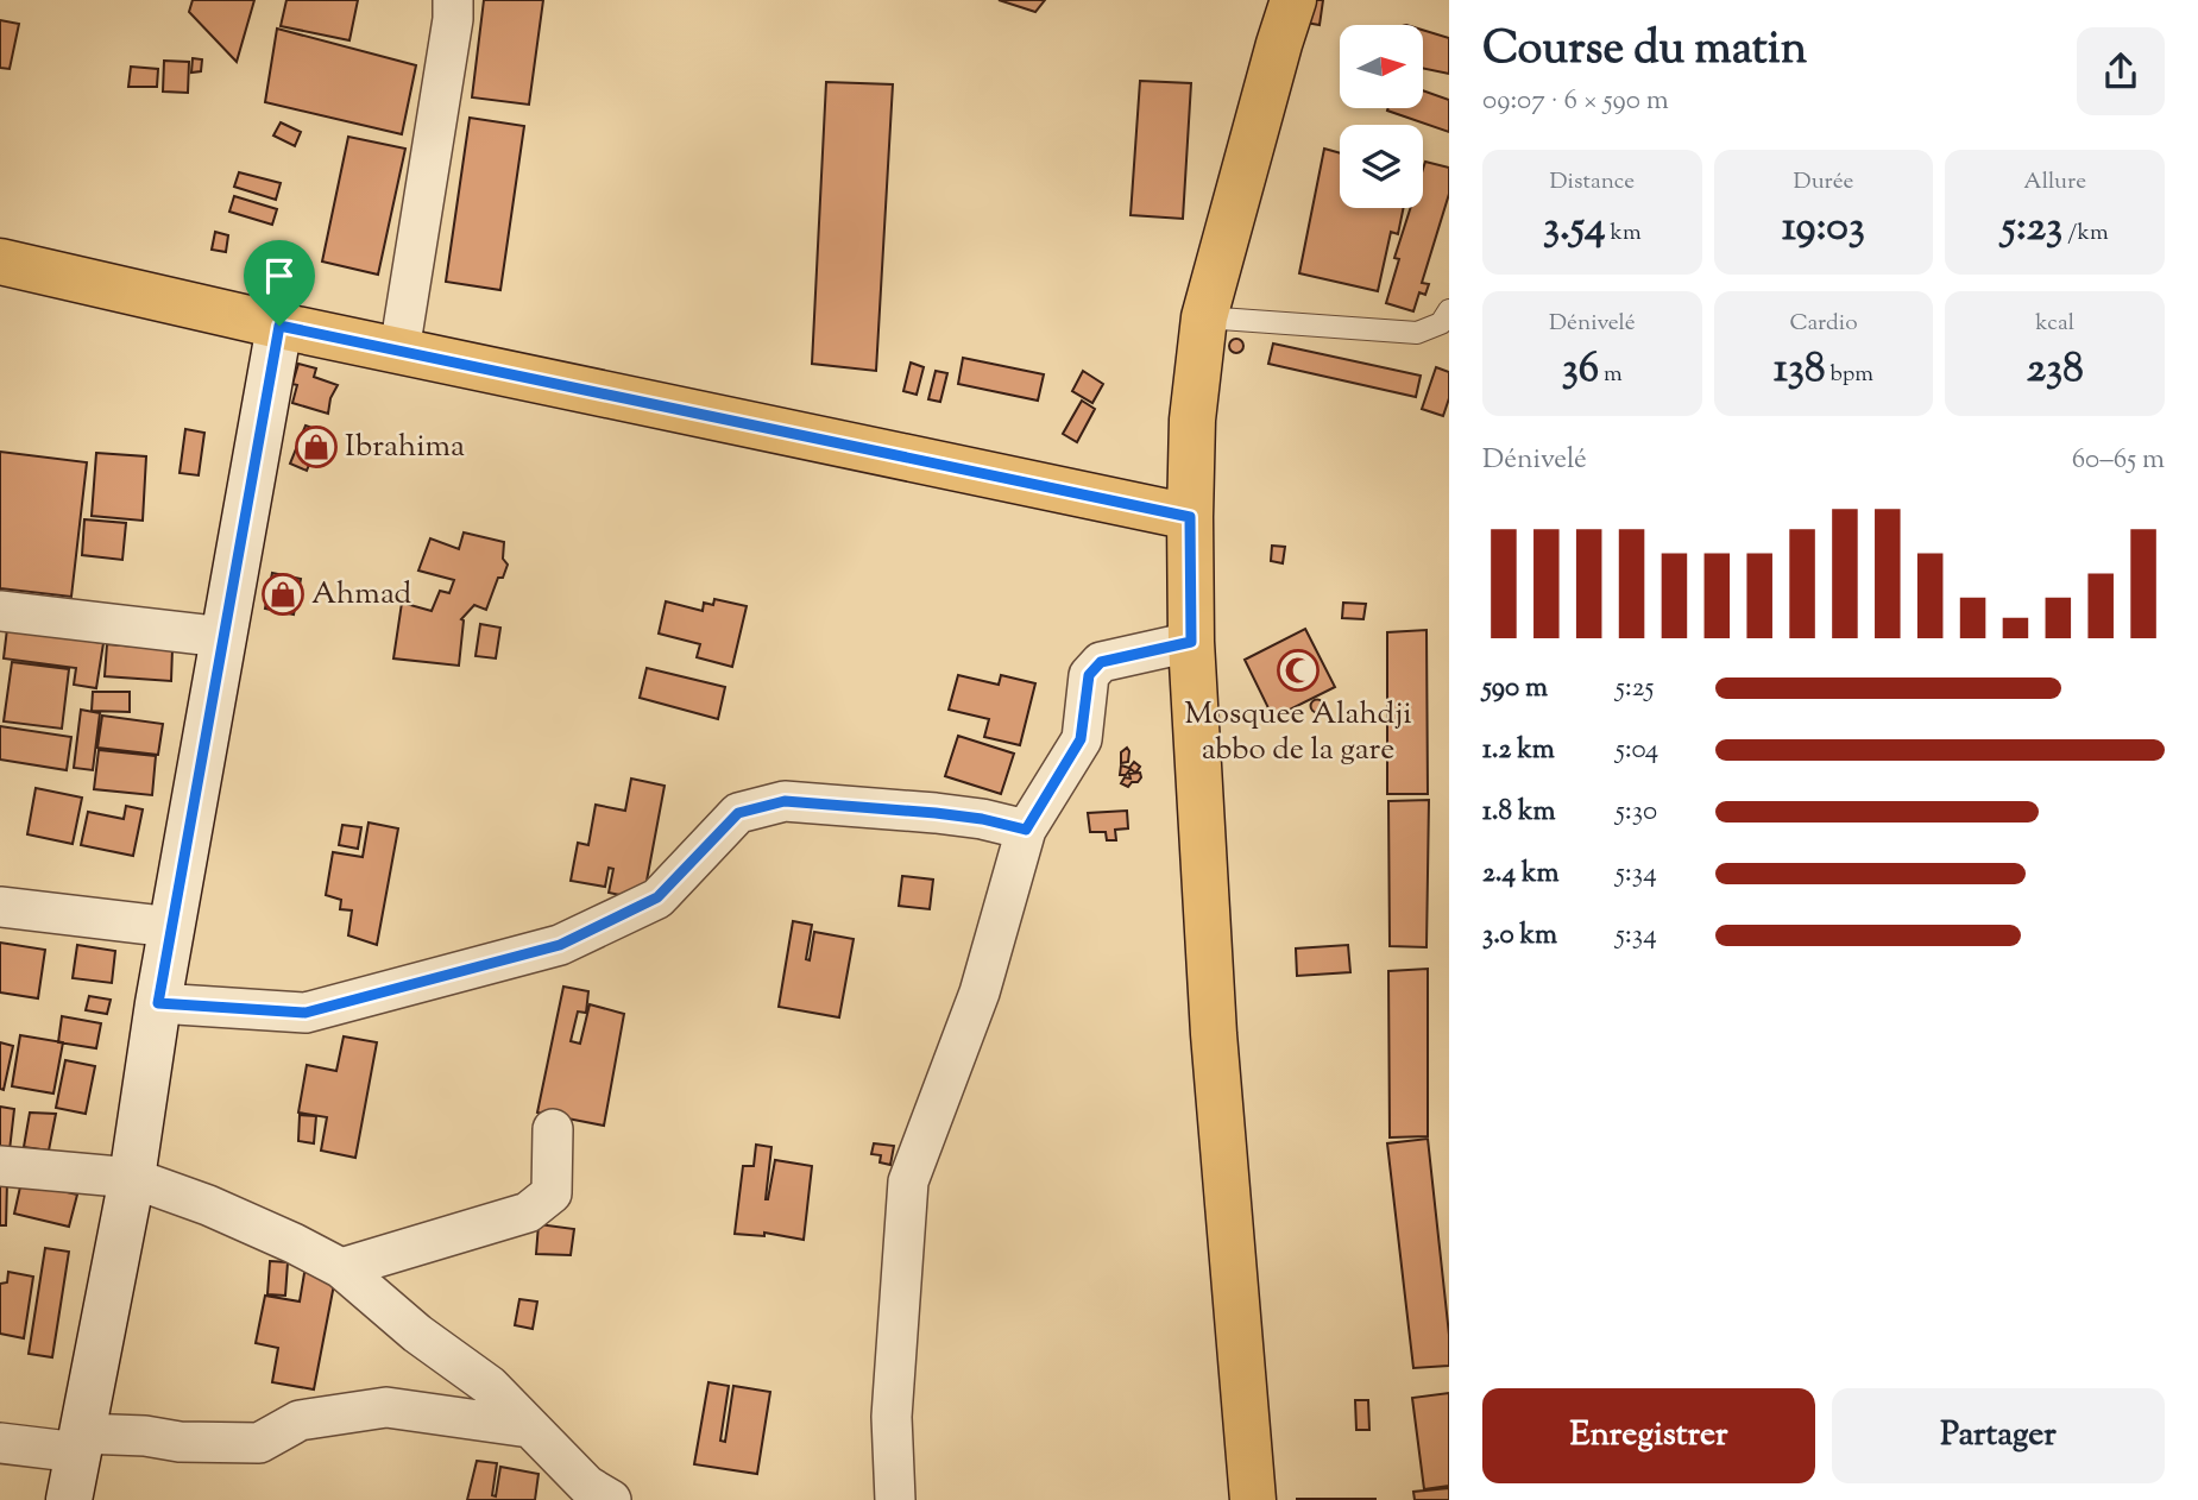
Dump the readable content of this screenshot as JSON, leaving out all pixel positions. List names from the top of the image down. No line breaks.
{"places":{"shop":["Ibrahima","Ahmad"],"mosque":["Mosquee Alahdji abbo de la gare"]},"north":"right","page":{"heading":["Course du matin","09:07 · 6 × 590 m"],"stats":[["Distance","3.54 km"],["Durée","19:03"],["Allure","5:23 /km"],["Dénivelé","36 m"],["Cardio","138 bpm"],["kcal","238"]],"chart":["Dénivelé","60–65 m"],"list":[{"name":"590 m","note":"5:25"},{"name":"1.2 km","note":"5:04"},{"name":"1.8 km","note":"5:30"},{"name":"2.4 km","note":"5:34"},{"name":"3.0 km","note":"5:34"}],"buttons":["Enregistrer","Partager"]}}
